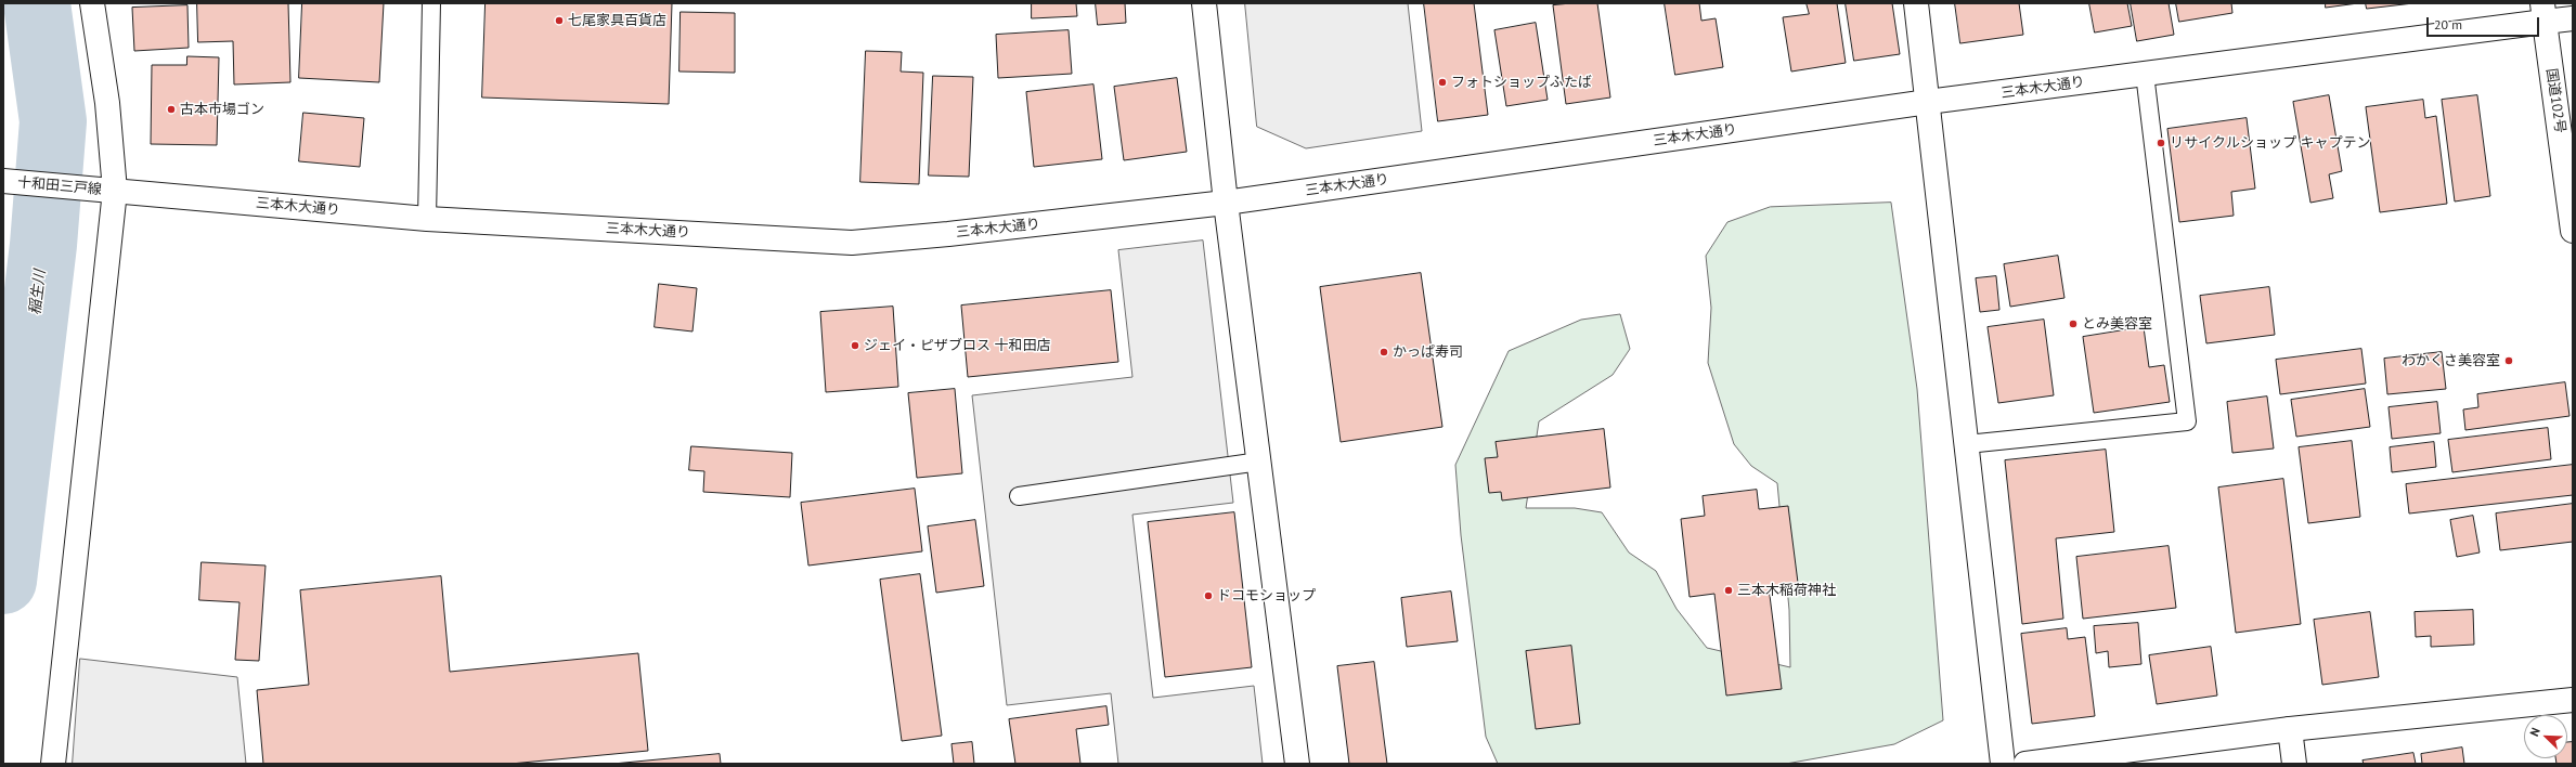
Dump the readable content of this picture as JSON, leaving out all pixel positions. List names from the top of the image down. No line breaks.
{"streets":{"main road":["三本木大通り","国道102号","十和田三戸線"]},"crossings":[["三本木大通り","国道102号"],["三本木大通り","十和田三戸線"]],"water":["稲生川"],"places":["七尾家具百貨店","フォトショップふたば","古本市場ゴン","リサイクルショップ キャプテン","とみ美容室","ジェイ・ピザブロス 十和田店","かっぱ寿司","わかくさ美容室","三本木稲荷神社","ドコモショップ"],"scale_bar":"20 m","north":"top left"}
